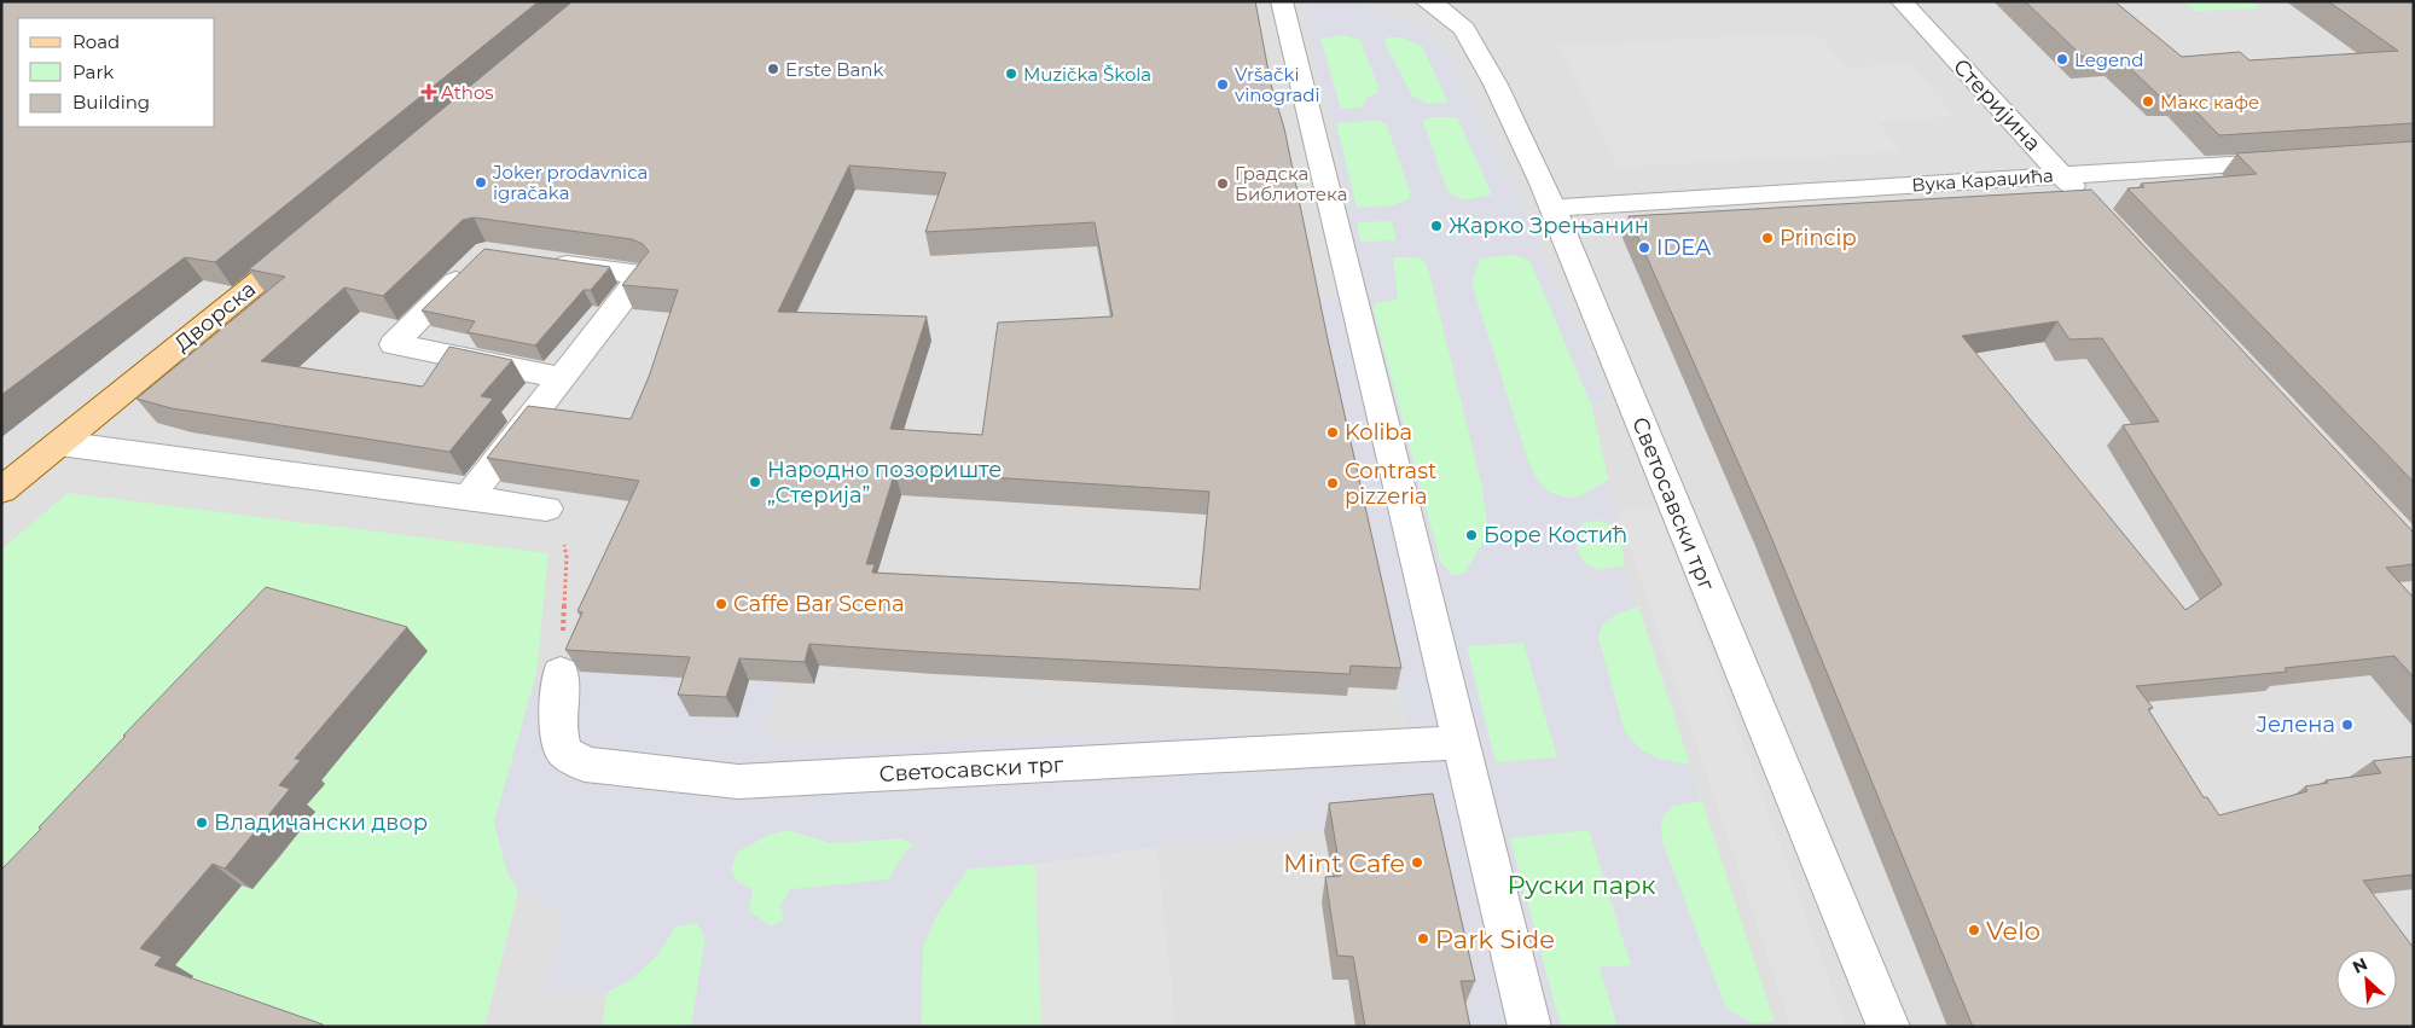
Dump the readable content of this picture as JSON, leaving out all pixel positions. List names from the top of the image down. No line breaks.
{"streets":{"main road":["Дворска"],"street":["Стеријина","Вука Караџића","Светосавски трг"]},"crossings":[["Стеријина","Вука Караџића"],["Вука Караџића","Светосавски трг"]],"parks":["Руски парк"],"places":{"other":["Legend","Erste Bank","Muzička Škola","Vršački vinogradi","Макс кафе","Joker prodavnica igračaka","Градска Библиотека","Жарко Зрењанин","Princip","IDEA","Koliba","Народно позориште „Стерија”","Contrast pizzeria","Боре Костић","Caffe Bar Scena","Јелена","Владичански двор","Mint Cafe","Velo","Park Side"],"health":["Athos"]},"legend":["Road","Park","Building"],"north":"top left"}
